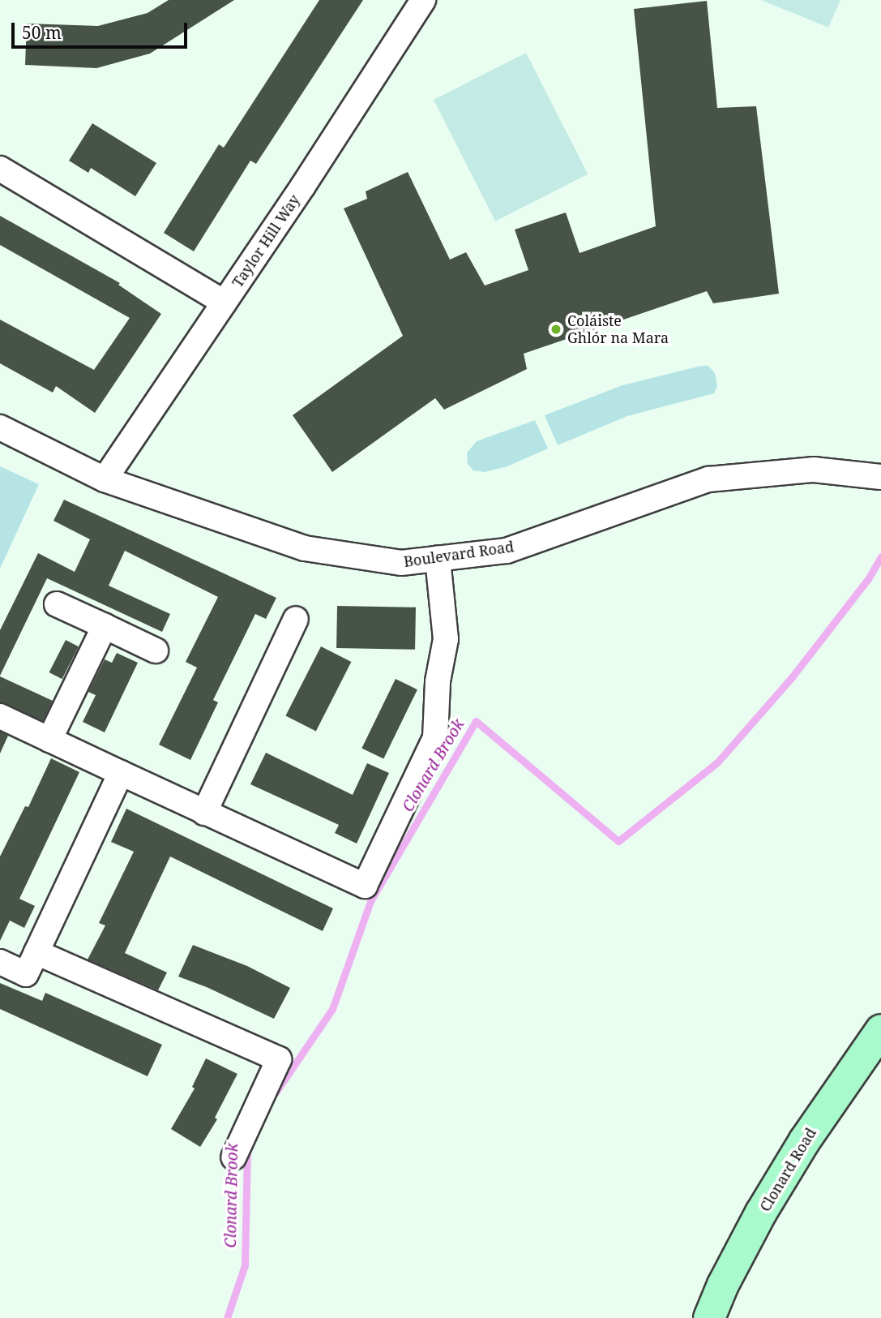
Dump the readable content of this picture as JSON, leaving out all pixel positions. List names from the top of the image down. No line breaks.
{"streets":{"main road":["Clonard Road"],"street":["Taylor Hill Way","Boulevard Road"]},"crossings":[["Taylor Hill Way","Boulevard Road"]],"water":["Clonard Brook"],"places":["Coláiste Ghlór na Mara"],"scale_bar":"50 m"}
